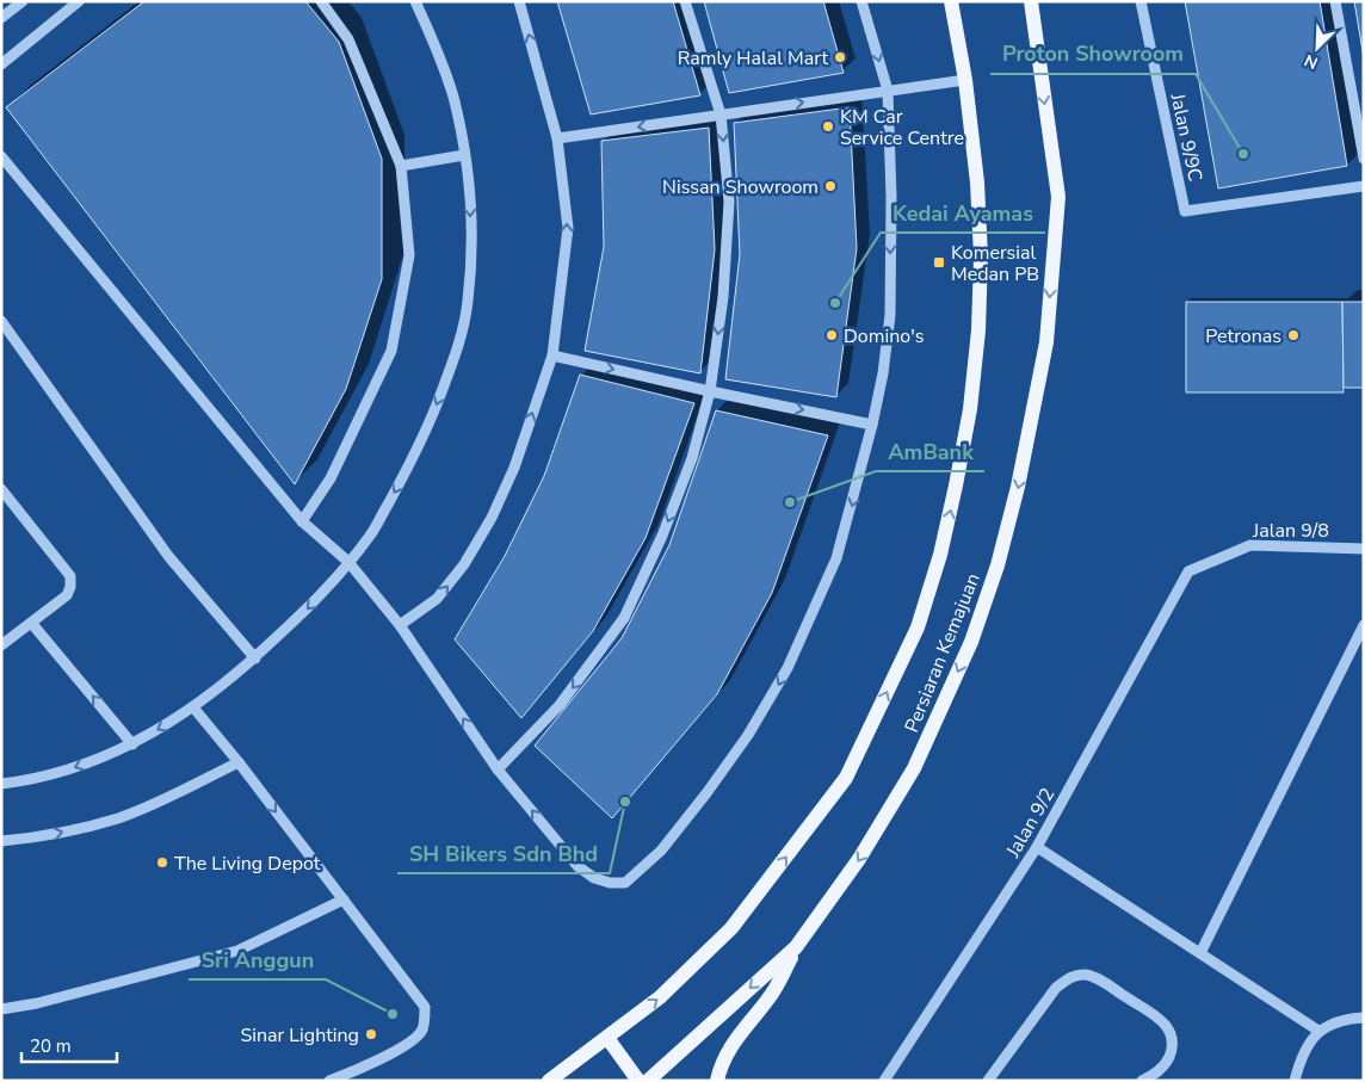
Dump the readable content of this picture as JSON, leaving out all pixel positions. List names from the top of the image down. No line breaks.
{"streets":{"main road":["Persiaran Kemajuan"],"street":["Jalan 9/9C","Jalan 9/8","Jalan 9/2"]},"crossings":[["Jalan 9/8","Jalan 9/2"]],"places":{"other":["Ramly Halal Mart","KM Car Service Centre","Proton Showroom","Nissan Showroom","Kedai Ayamas","Domino's","Petronas","AmBank","SH Bikers Sdn Bhd","The Living Depot","Sri Anggun","Sinar Lighting"],"transit":["Komersial Medan PB"]},"scale_bar":"20 m","north":"bottom left"}
